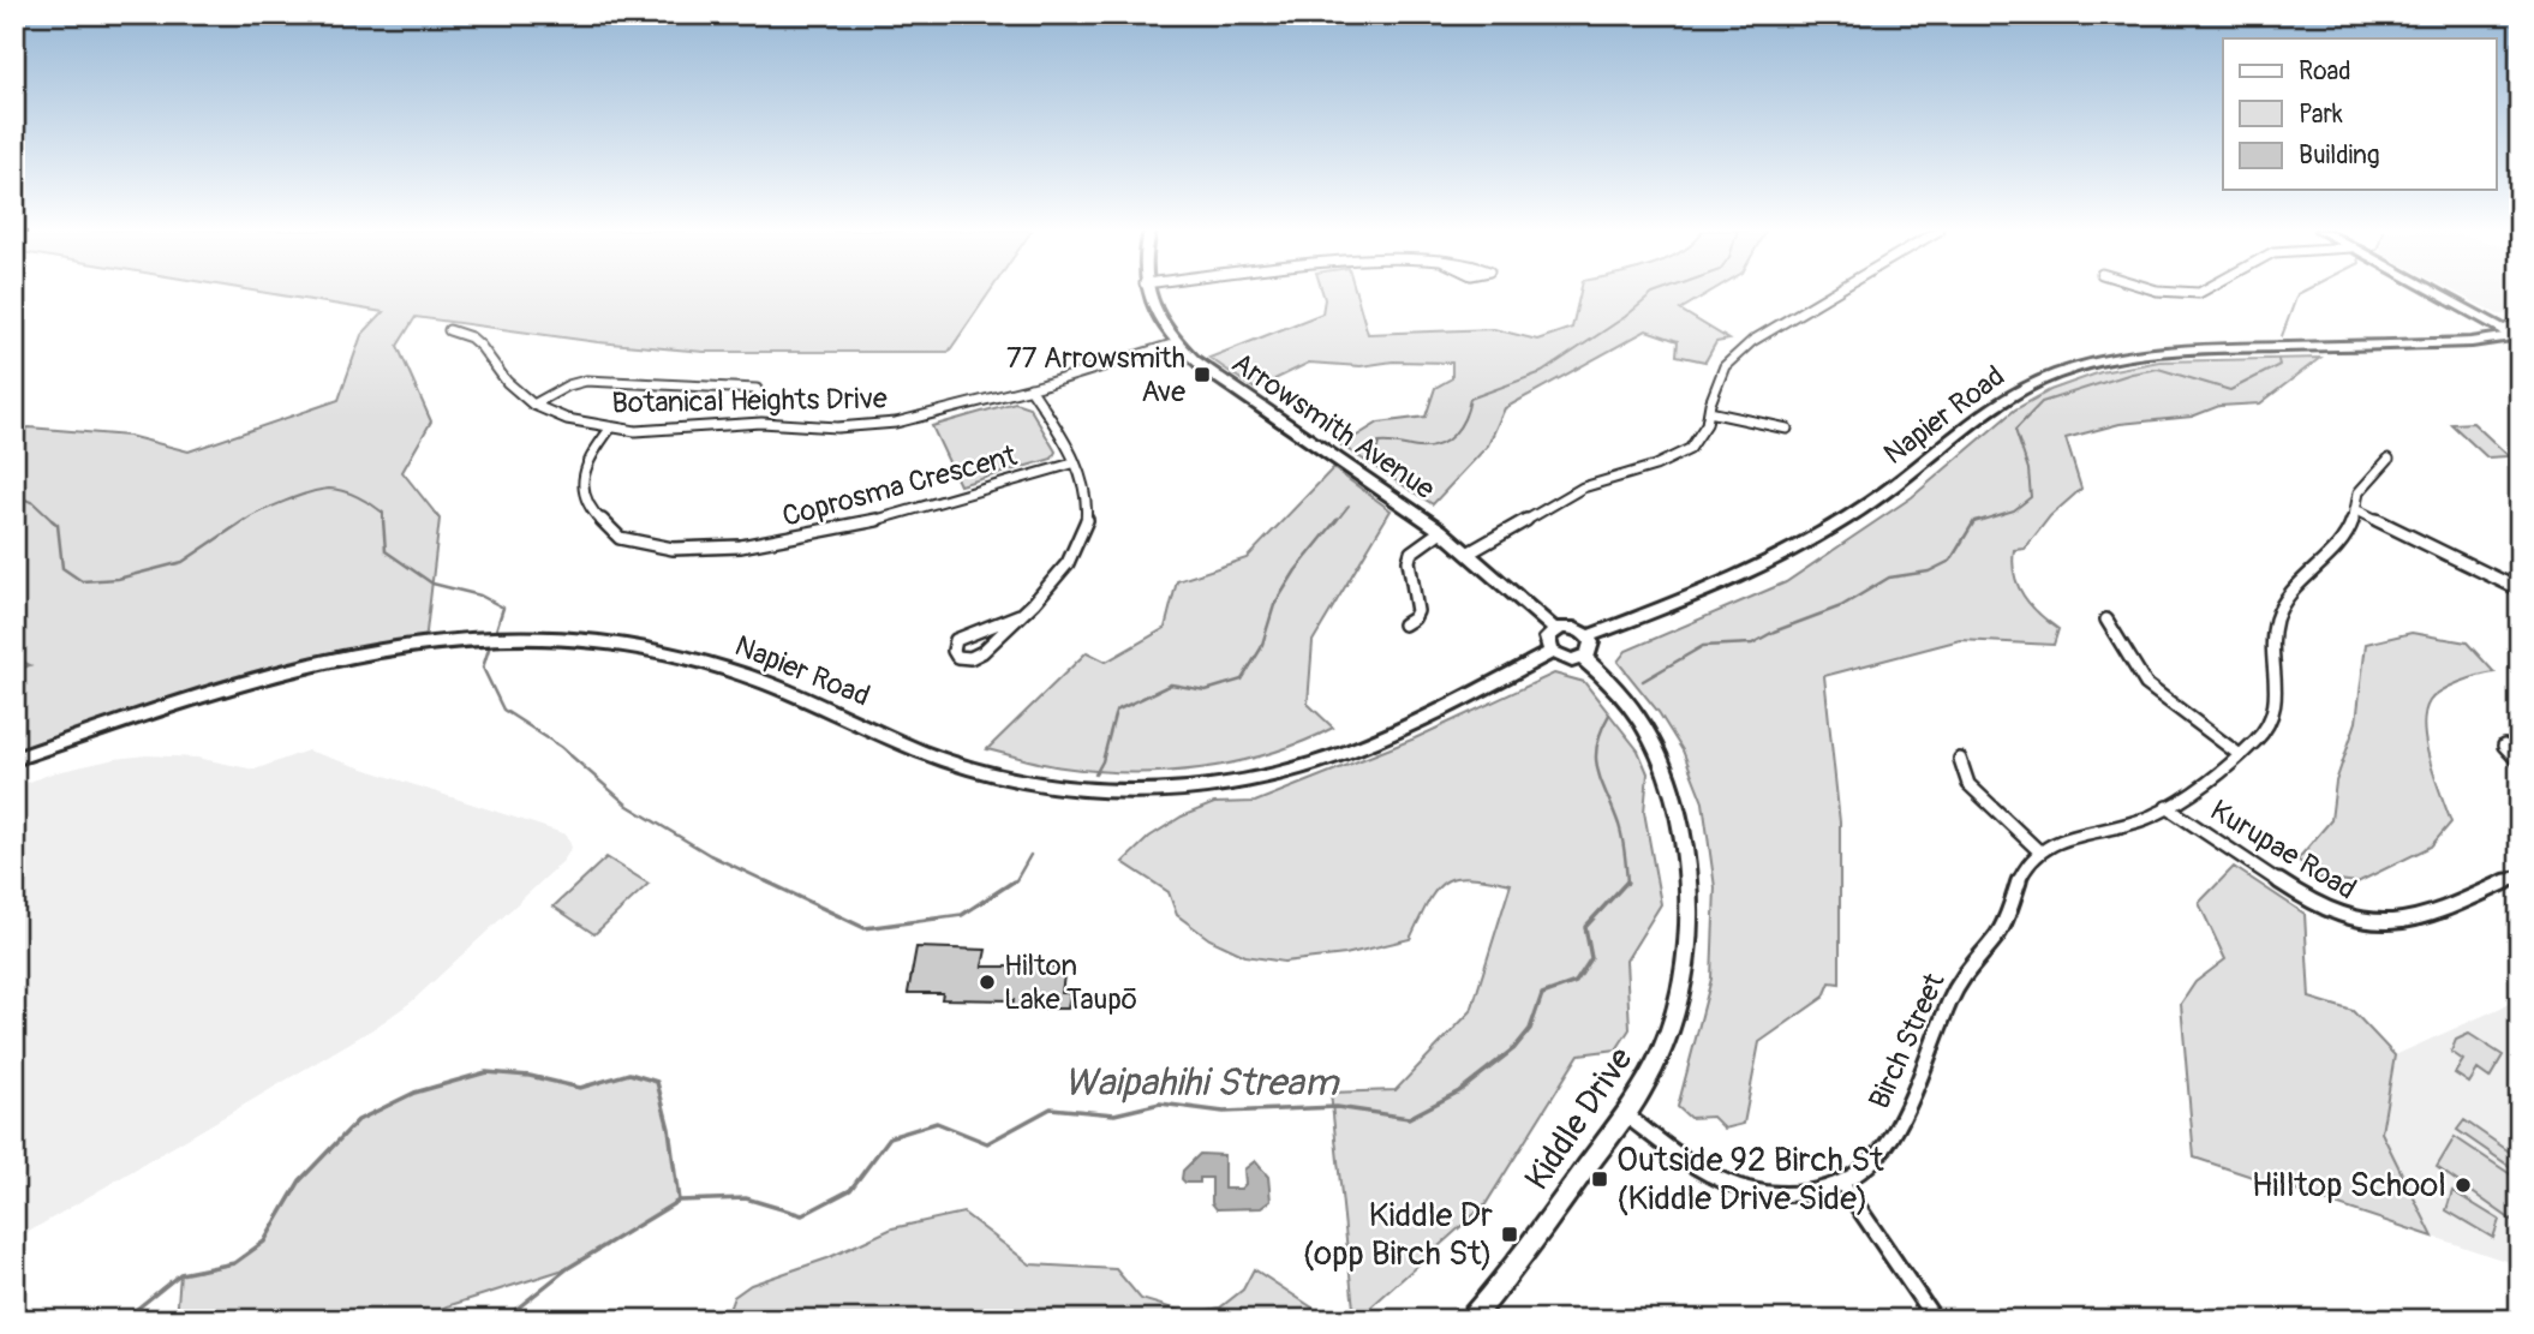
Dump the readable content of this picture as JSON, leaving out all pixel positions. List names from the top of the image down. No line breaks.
{"streets":{"main road":["Napier Road","Arrowsmith Avenue","Kiddle Drive"],"street":["Botanical Heights Drive","Coprosma Crescent","Kurupae Road","Birch Street"]},"crossings":[["Botanical Heights Drive","Arrowsmith Avenue"],["Botanical Heights Drive","Coprosma Crescent"],["Napier Road","Arrowsmith Avenue"],["Napier Road","Kiddle Drive"],["Arrowsmith Avenue","Kiddle Drive"],["Birch Street","Kiddle Drive"]],"water":["Waipahihi Stream"],"places":{"transit":["77 Arrowsmith Ave","Outside 92 Birch St (Kiddle Drive Side)","Kiddle Dr (opp Birch St)"],"other":["Hilton Lake Taupō","Hilltop School"]},"legend":["Road","Park","Building"]}
